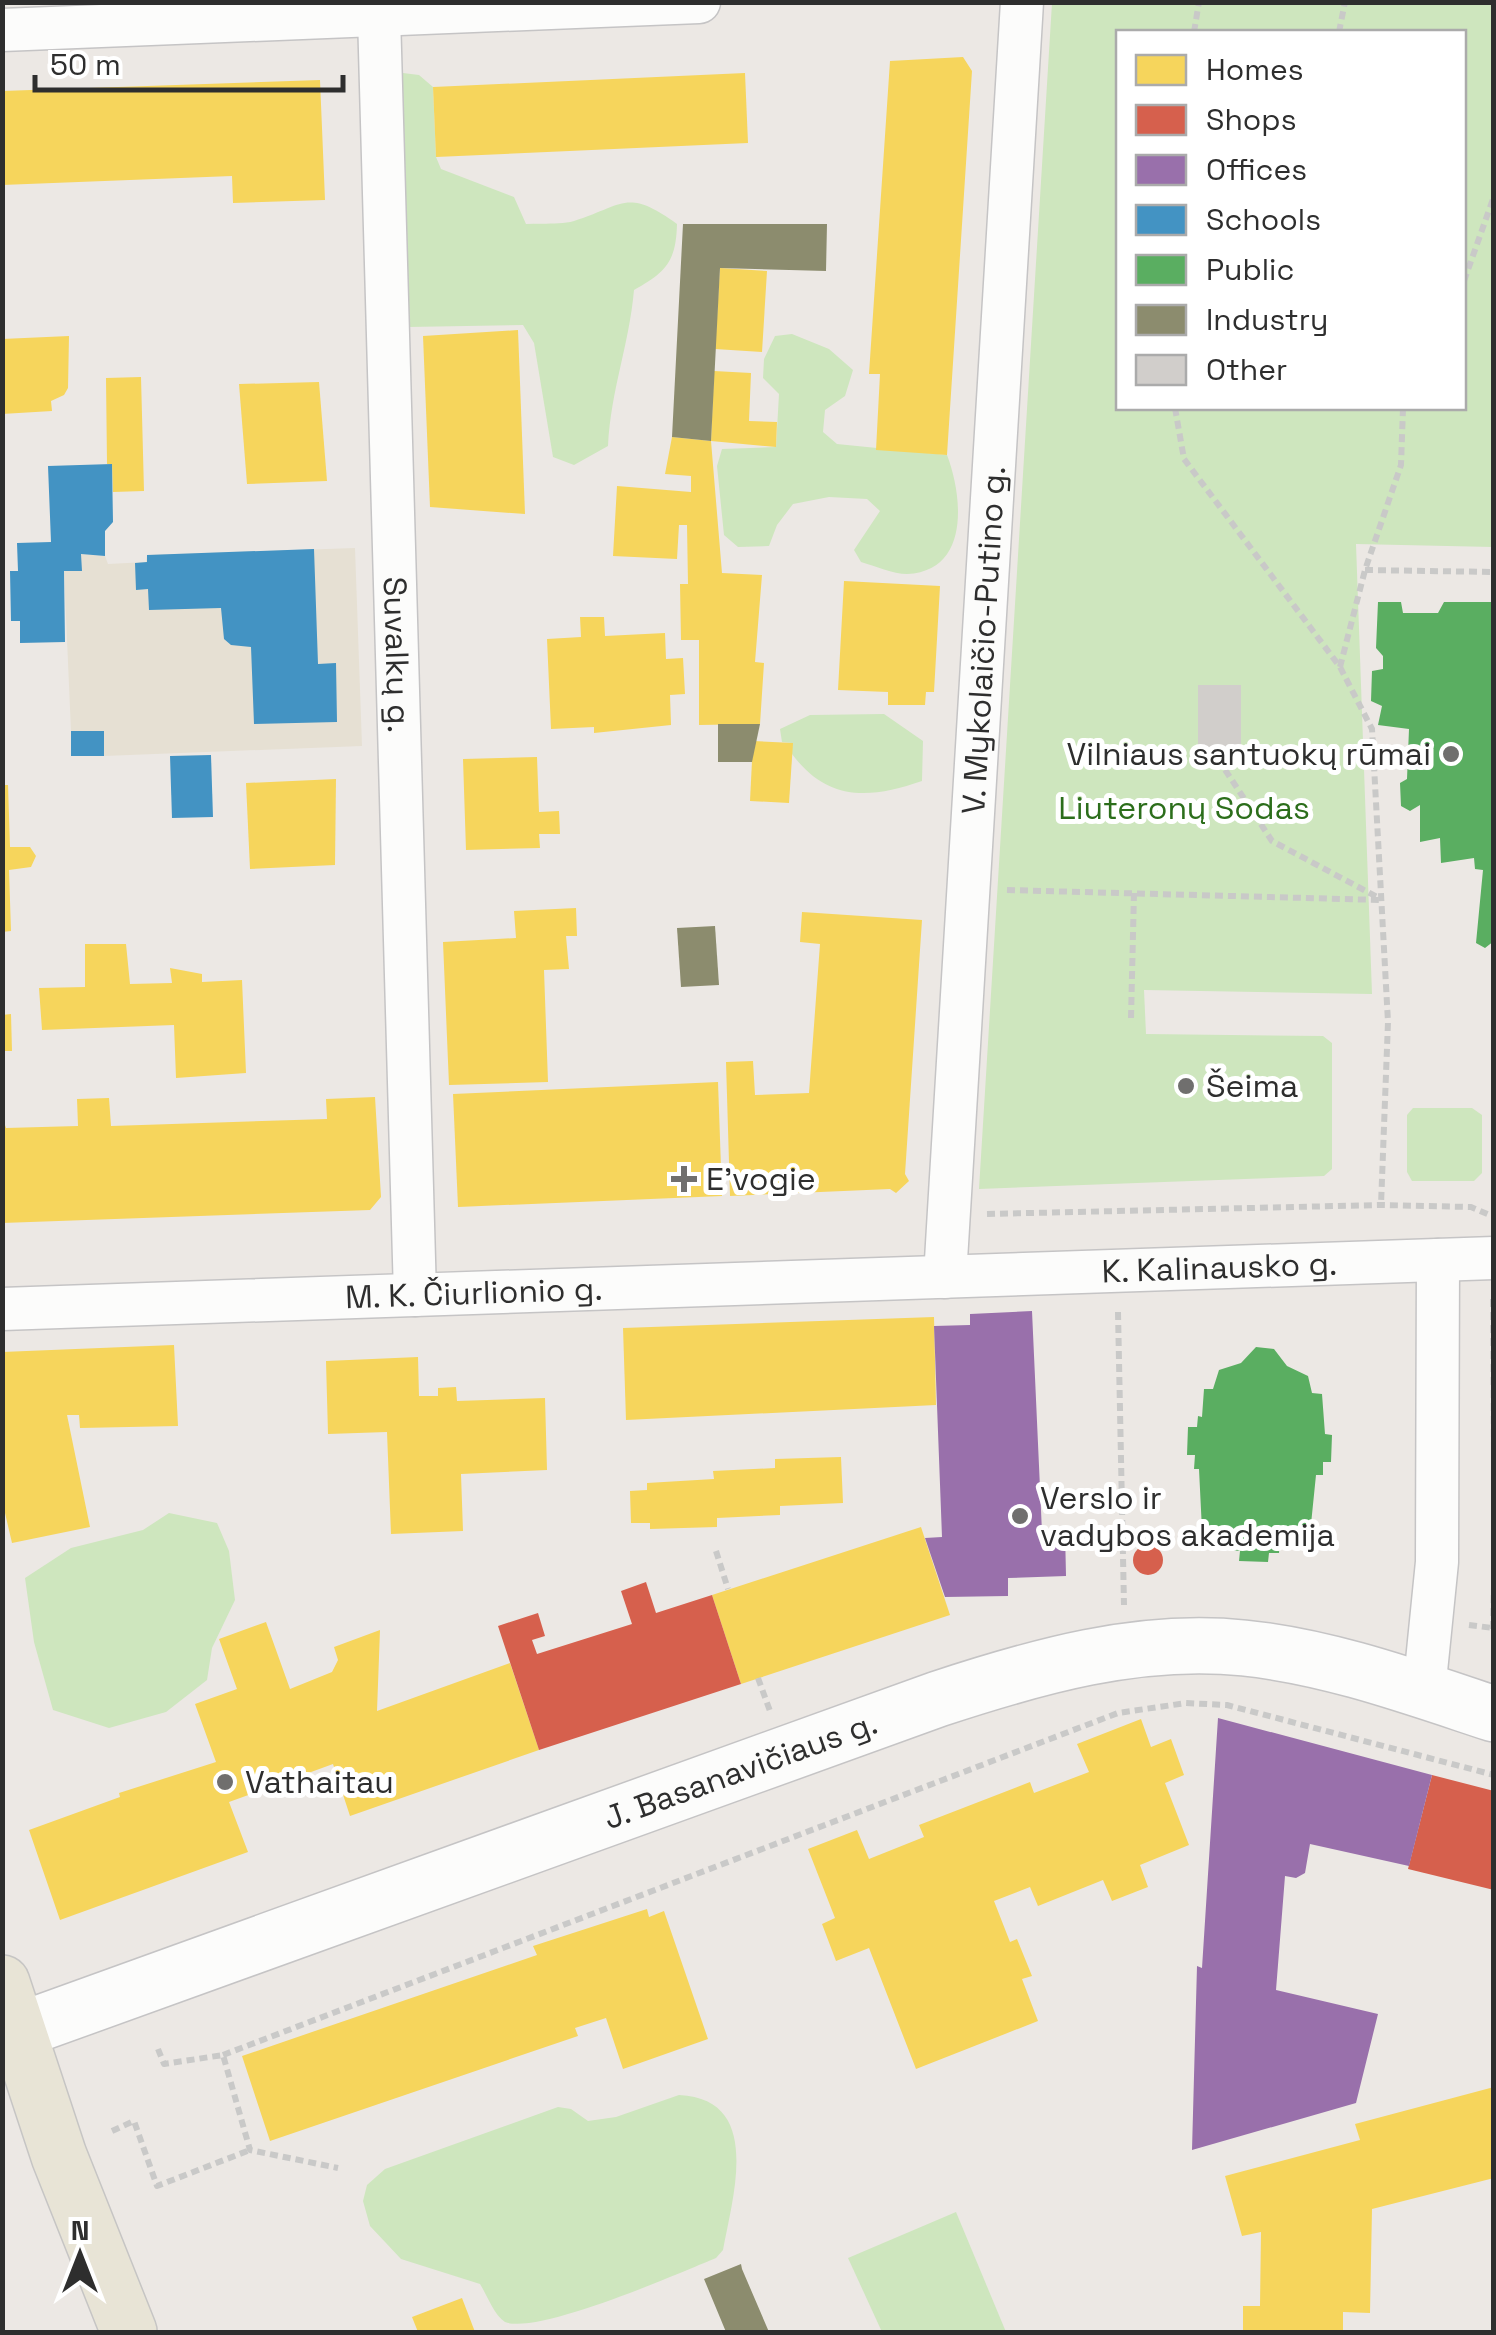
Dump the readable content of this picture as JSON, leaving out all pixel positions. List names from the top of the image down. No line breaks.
{"streets":{"main road":["J. Basanavičiaus g."],"street":["V. Mykolaičio-Putino g.","Suvalkų g.","K. Kalinausko g.","M. K. Čiurlionio g."]},"crossings":[["V. Mykolaičio-Putino g.","K. Kalinausko g."],["V. Mykolaičio-Putino g.","M. K. Čiurlionio g."],["Suvalkų g.","M. K. Čiurlionio g."],["K. Kalinausko g.","M. K. Čiurlionio g."]],"parks":["Liuteronų Sodas"],"places":{"other":["Vilniaus santuokų rūmai","Šeima","Verslo ir vadybos akademija","Vathaitau"],"health":["E’vogie"]},"legend":["Homes","Shops","Offices","Schools","Public","Industry","Other"],"scale_bar":"50 m","north":"top"}
